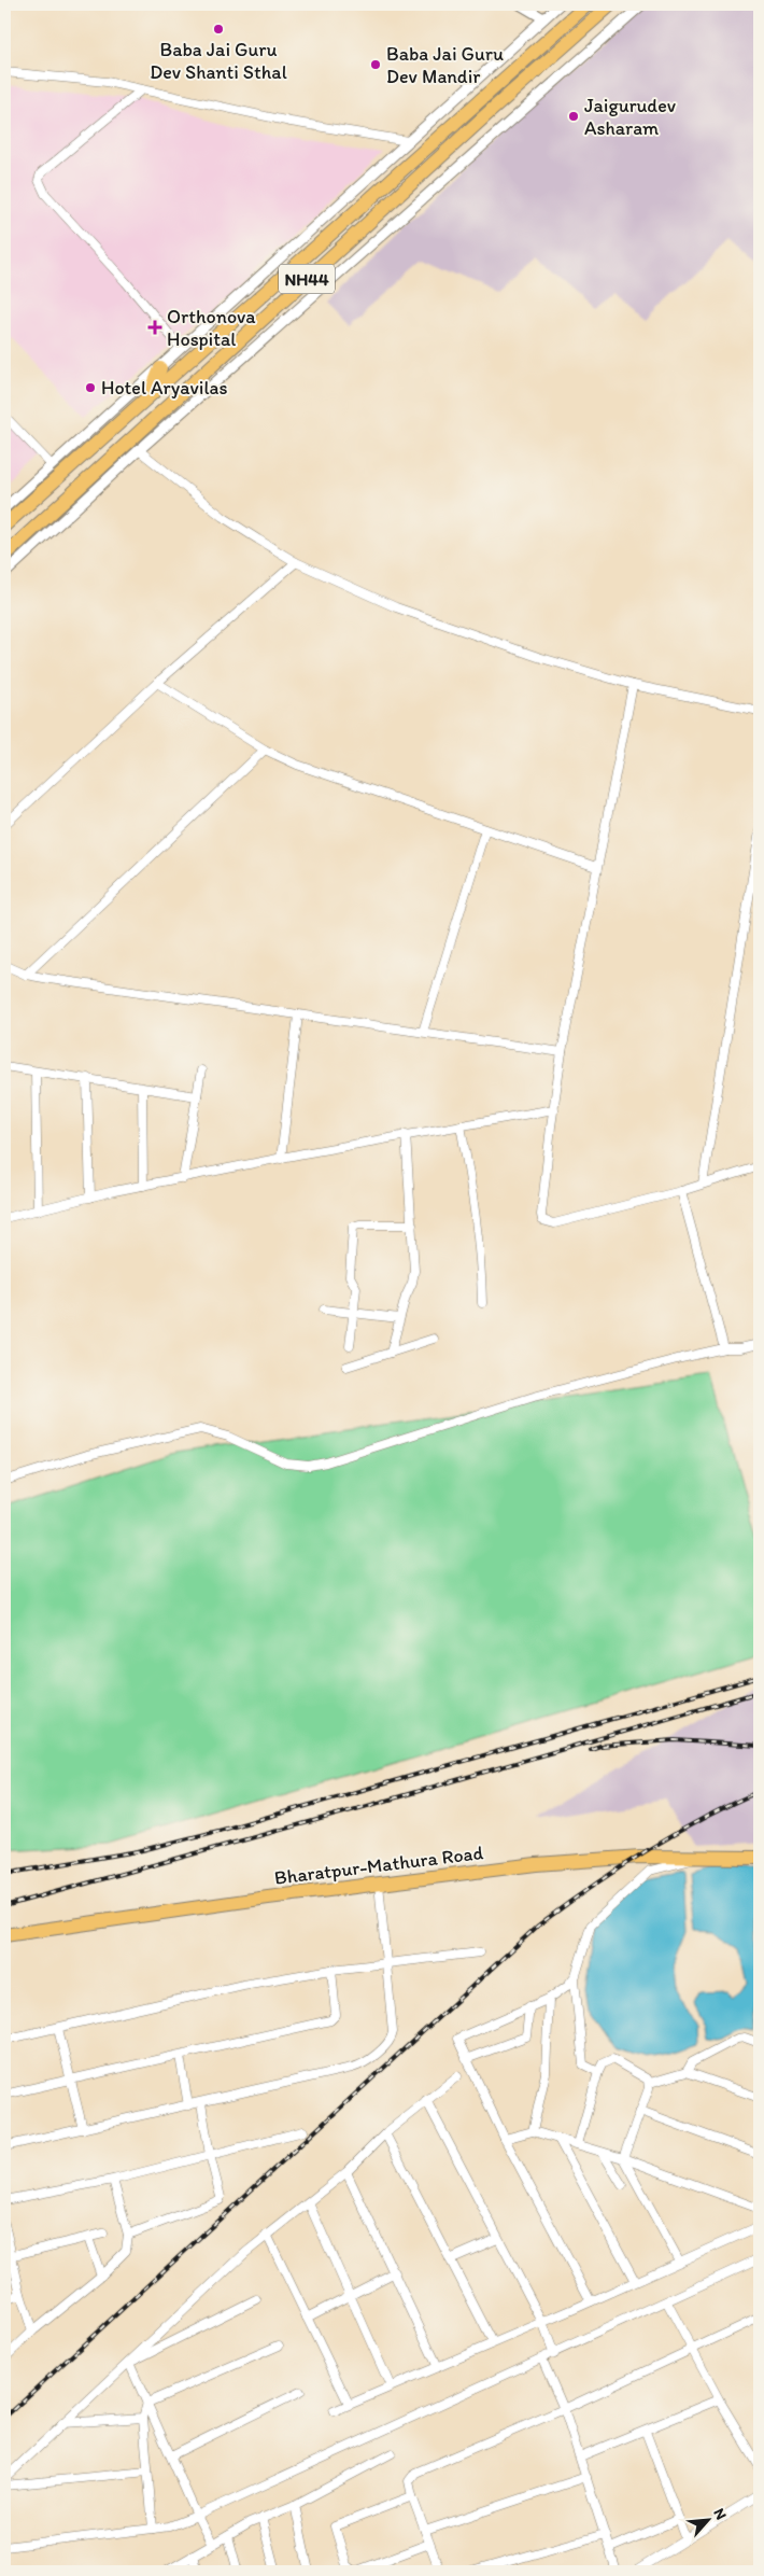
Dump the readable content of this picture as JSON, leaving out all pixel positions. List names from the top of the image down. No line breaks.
{"streets":{"highway":["NH44","Bharatpur-Mathura Road"]},"places":{"other":["Baba Jai Guru Dev Shanti Sthal","Baba Jai Guru Dev Mandir","Jaigurudev Asharam","Hotel Aryavilas"],"health":["Orthonova Hospital"]},"north":"top right"}
